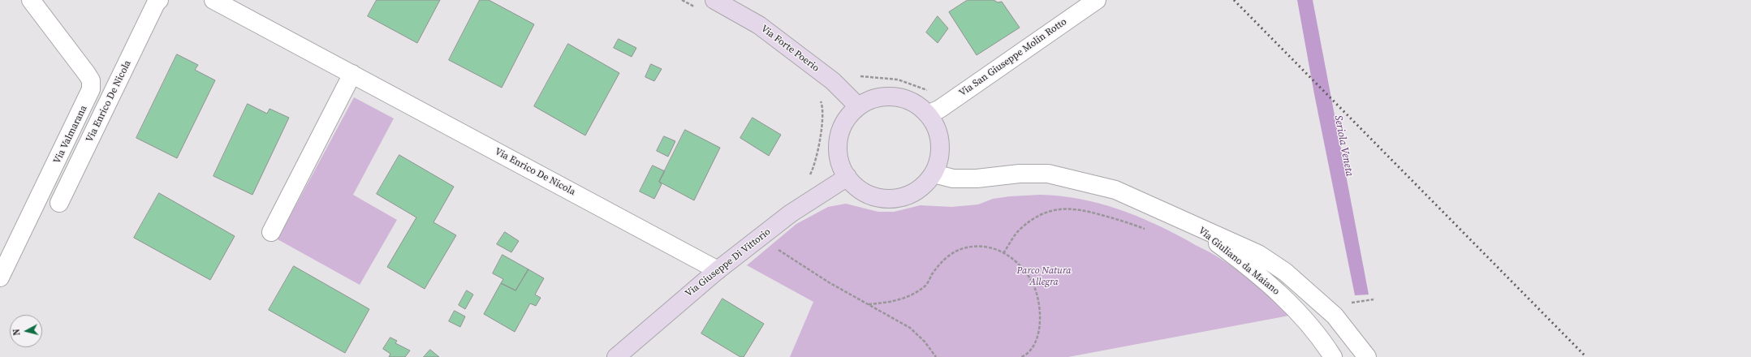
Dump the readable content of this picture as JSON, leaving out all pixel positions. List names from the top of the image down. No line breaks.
{"streets":{"street":["Via Forte Poerio","Via San Giuseppe Molin Rotto","Via Enrico De Nicola","Via Valmarana","Via Giuliano da Maiano","Via Giuseppe Di Vittorio"]},"crossings":[["Via Forte Poerio","Via San Giuseppe Molin Rotto"],["Via Forte Poerio","Via Giuliano da Maiano"],["Via Forte Poerio","Via Giuseppe Di Vittorio"],["Via San Giuseppe Molin Rotto","Via Giuliano da Maiano"],["Via San Giuseppe Molin Rotto","Via Giuseppe Di Vittorio"],["Via Enrico De Nicola","Via Giuseppe Di Vittorio"],["Via Giuliano da Maiano","Via Giuseppe Di Vittorio"]],"water":["Seriola Veneta"],"parks":["Parco Natura Allegra"],"north":"left"}
